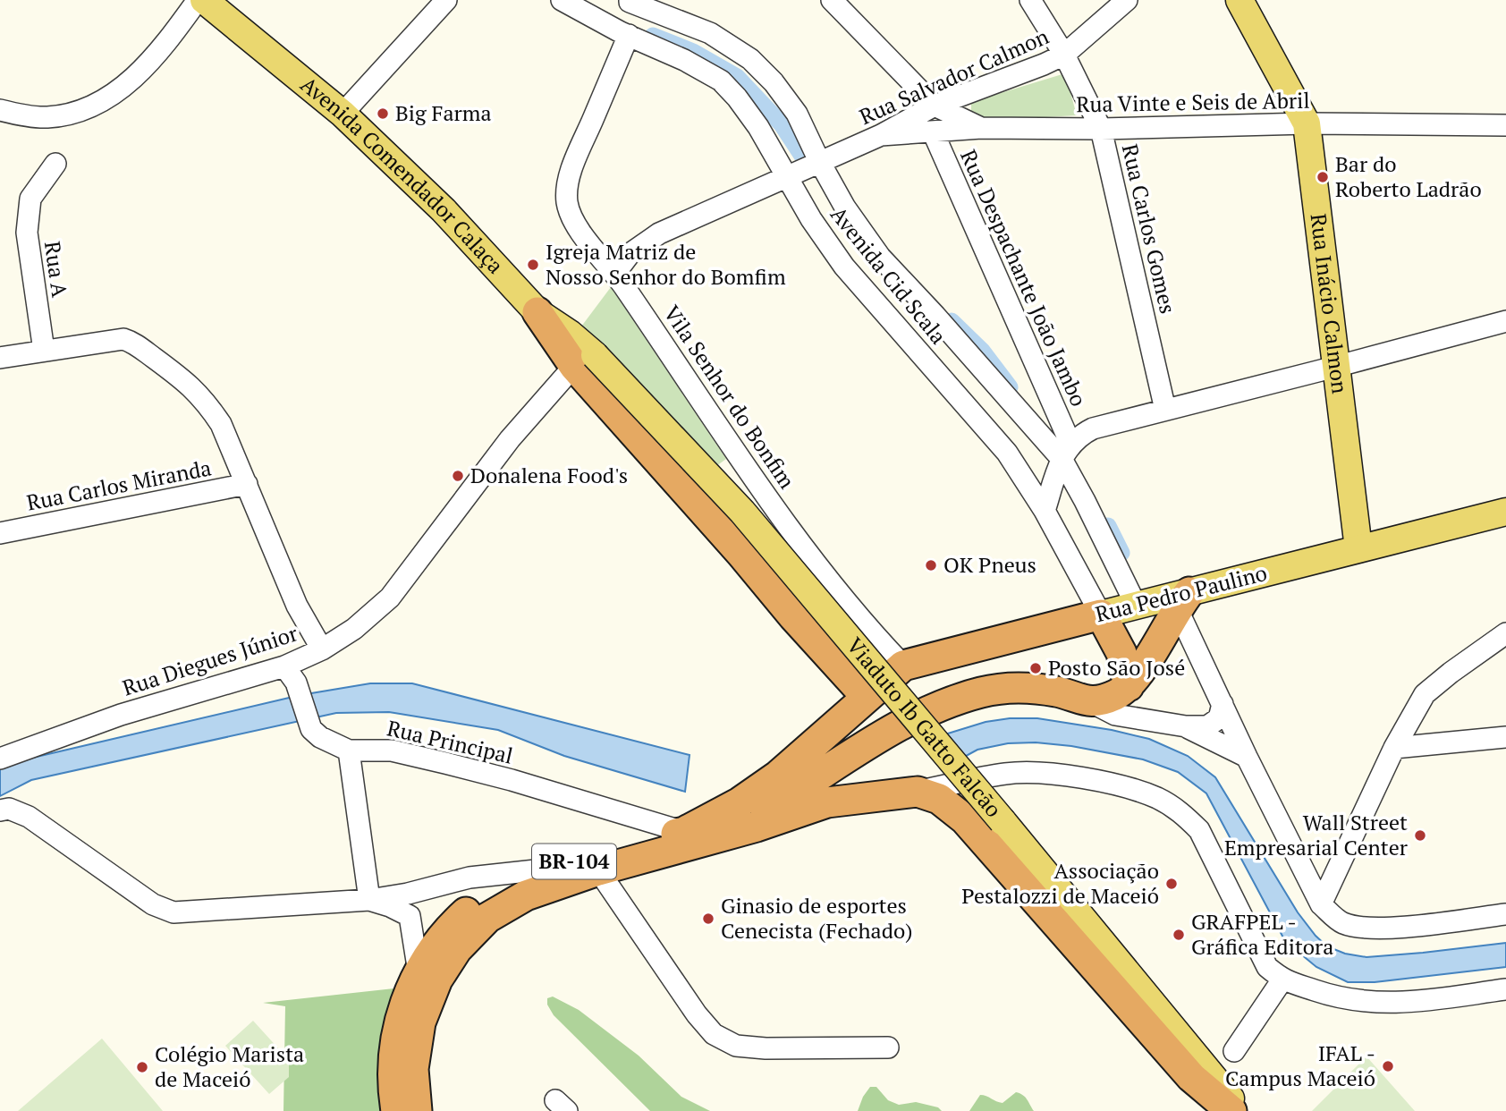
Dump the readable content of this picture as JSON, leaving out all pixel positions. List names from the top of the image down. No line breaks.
{"streets":{"highway":["Rua Pedro Paulino","BR-104"],"main road":["Avenida Comendador Calaça","Rua Inácio Calmon","Viaduto Ib Gatto Falcão"],"street":["Rua Salvador Calmon","Rua Vinte e Seis de Abril","Rua Carlos Gomes","Rua A","Avenida Cid Scala","Rua Despachante João Jambo","Vila Senhor do Bonfim","Rua Carlos Miranda","Rua Diegues Júnior","Rua Principal"]},"crossings":[["Rua Salvador Calmon","Rua Vinte e Seis de Abril"],["Rua Salvador Calmon","Rua Carlos Gomes"],["Rua Salvador Calmon","Avenida Cid Scala"],["Rua Salvador Calmon","Vila Senhor do Bonfim"],["Rua Vinte e Seis de Abril","Rua Carlos Gomes"],["Rua Vinte e Seis de Abril","Rua Despachante João Jambo"],["Rua Vinte e Seis de Abril","Rua Inácio Calmon"],["Rua A","Rua Carlos Miranda"],["Avenida Cid Scala","Rua Despachante João Jambo"],["Avenida Cid Scala","Vila Senhor do Bonfim"],["Avenida Cid Scala","Rua Pedro Paulino"],["Rua Inácio Calmon","Rua Pedro Paulino"],["Vila Senhor do Bonfim","Rua Pedro Paulino"],["Rua Carlos Miranda","Rua Diegues Júnior"],["Rua Pedro Paulino","BR-104"],["Rua Diegues Júnior","Viaduto Ib Gatto Falcão"],["Rua Principal","BR-104"]],"places":["Big Farma","Bar do Roberto Ladrão","Igreja Matriz de Nosso Senhor do Bomfim","Donalena Food's","OK Pneus","Posto São José","Wall Street Empresarial Center","Associação Pestalozzi de Maceió","Ginasio de esportes Cenecista (Fechado)","GRAFPEL - Gráfica Editora","IFAL - Campus Maceió","Colégio Marista de Maceió"]}
